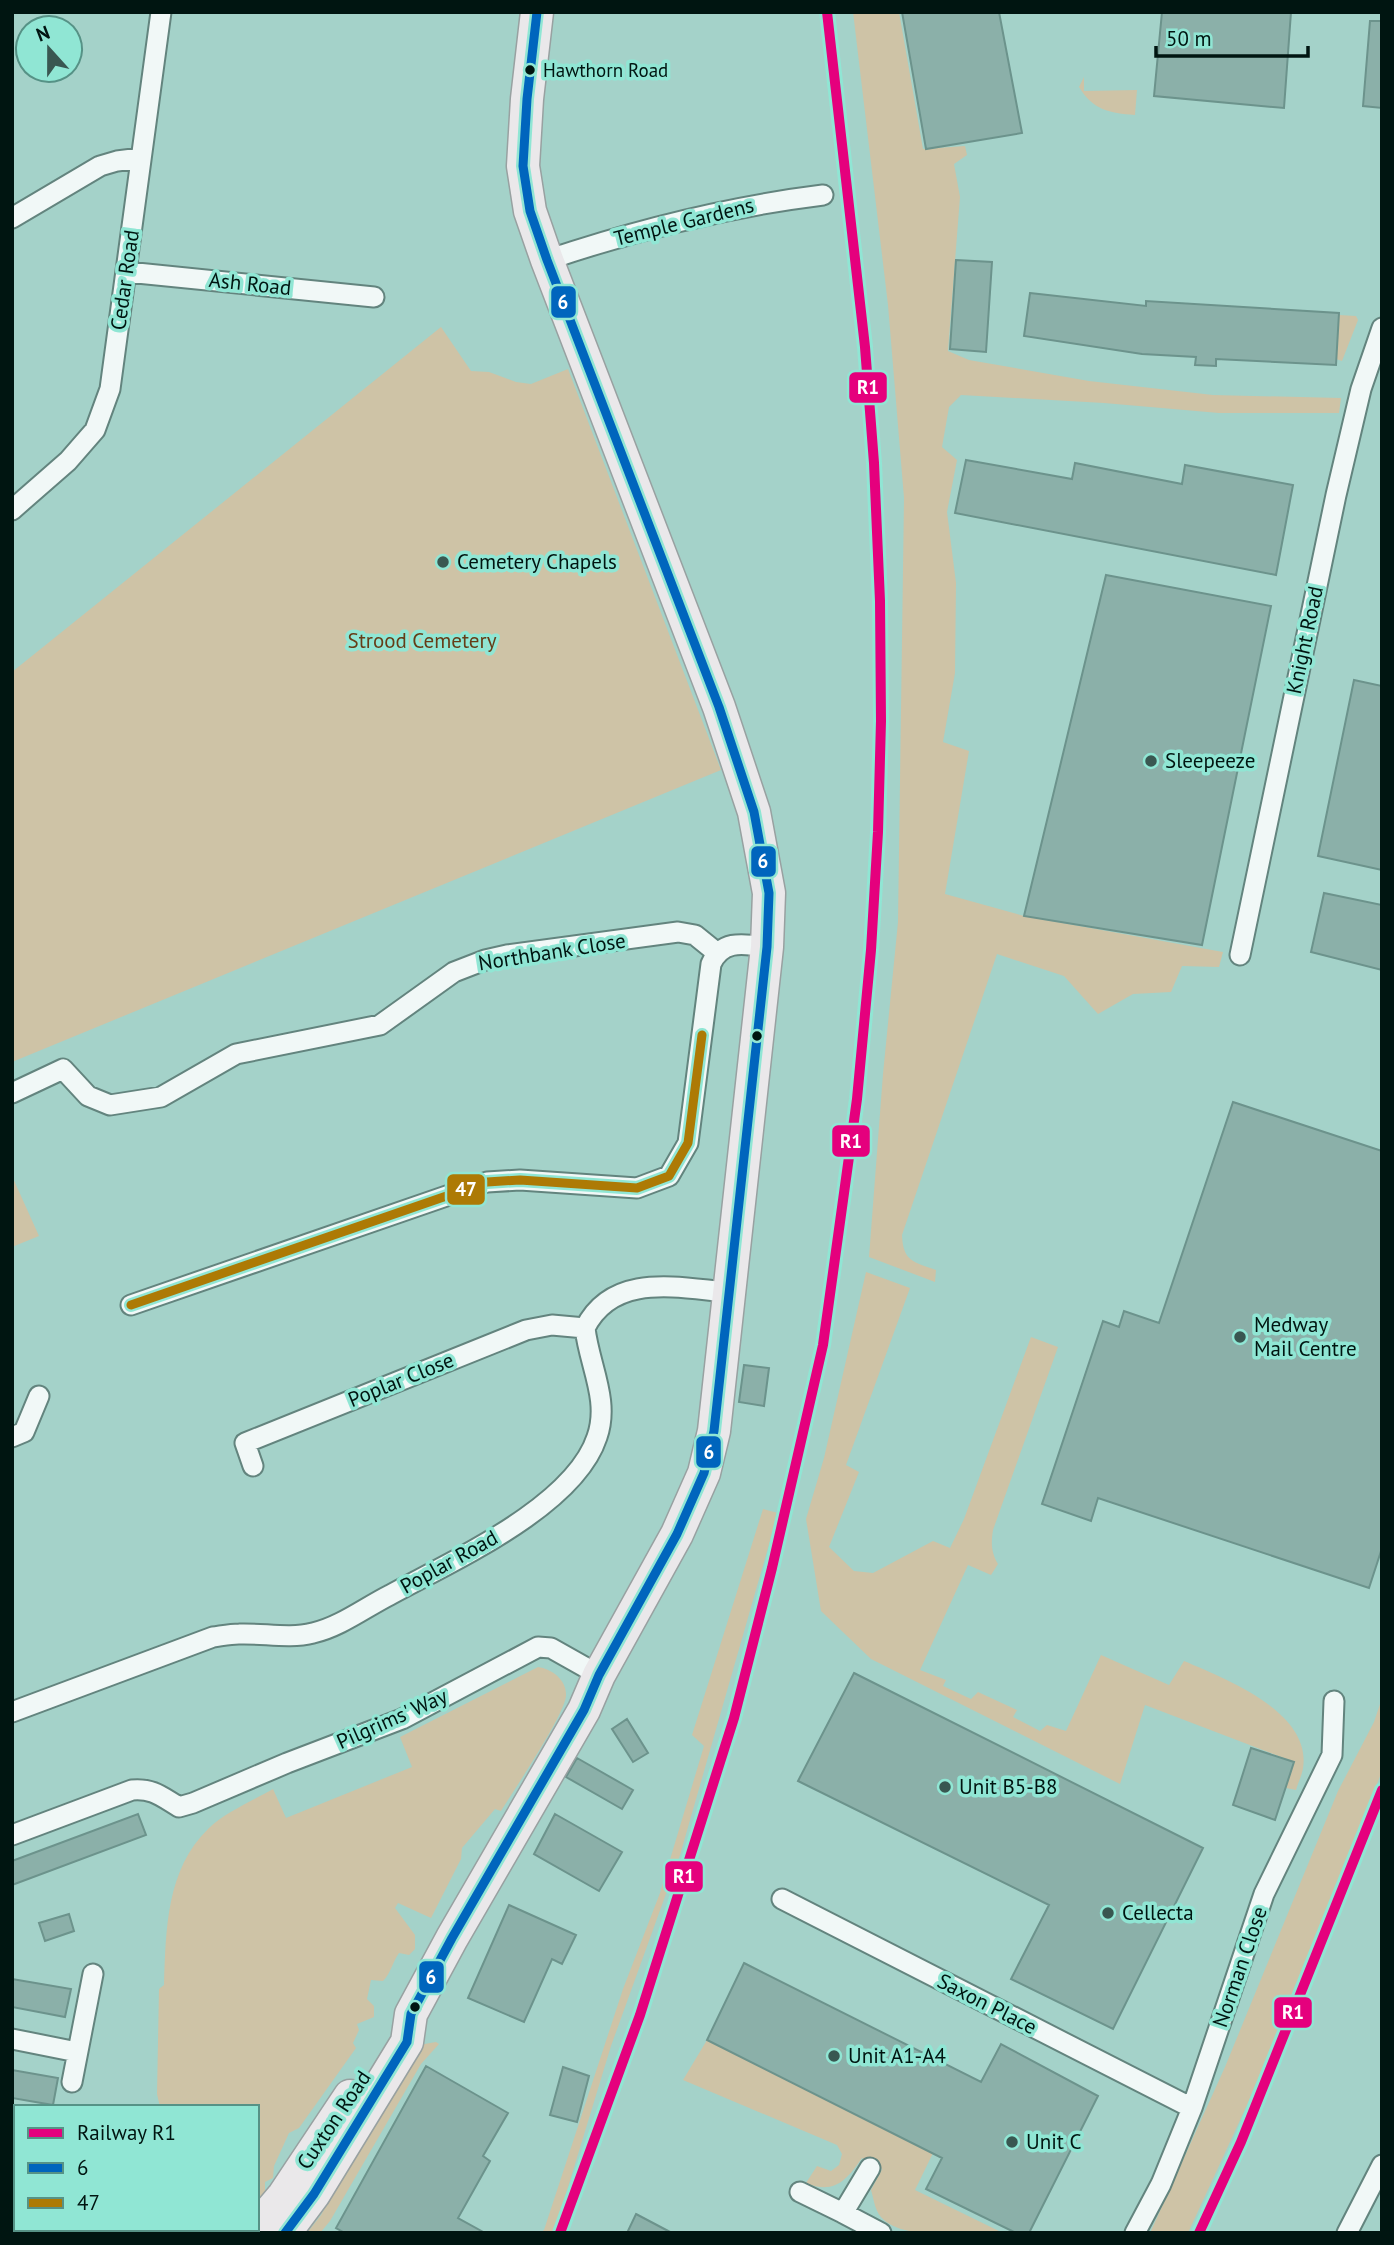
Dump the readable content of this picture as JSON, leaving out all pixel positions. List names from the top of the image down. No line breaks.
{"streets":{"main road":["Cuxton Road"],"street":["Temple Gardens","Cedar Road","Ash Road","Knight Road","Northbank Close","Poplar Close","Poplar Road","Pilgrims' Way","Norman Close","Saxon Place"]},"crossings":[["Temple Gardens","Cuxton Road"],["Cedar Road","Ash Road"],["Poplar Close","Poplar Road"],["Pilgrims' Way","Cuxton Road"],["Norman Close","Saxon Place"]],"parks":["Strood Cemetery"],"places":["Hawthorn Road","Cemetery Chapels","Sleepeeze","Medway Mail Centre","Unit B5-B8","Cellecta","Unit A1-A4","Unit C"],"lines":["rail line R1","transit line 6","transit line 47"],"legend":["Railway R1","6","47"],"scale_bar":"50 m","north":"top"}
